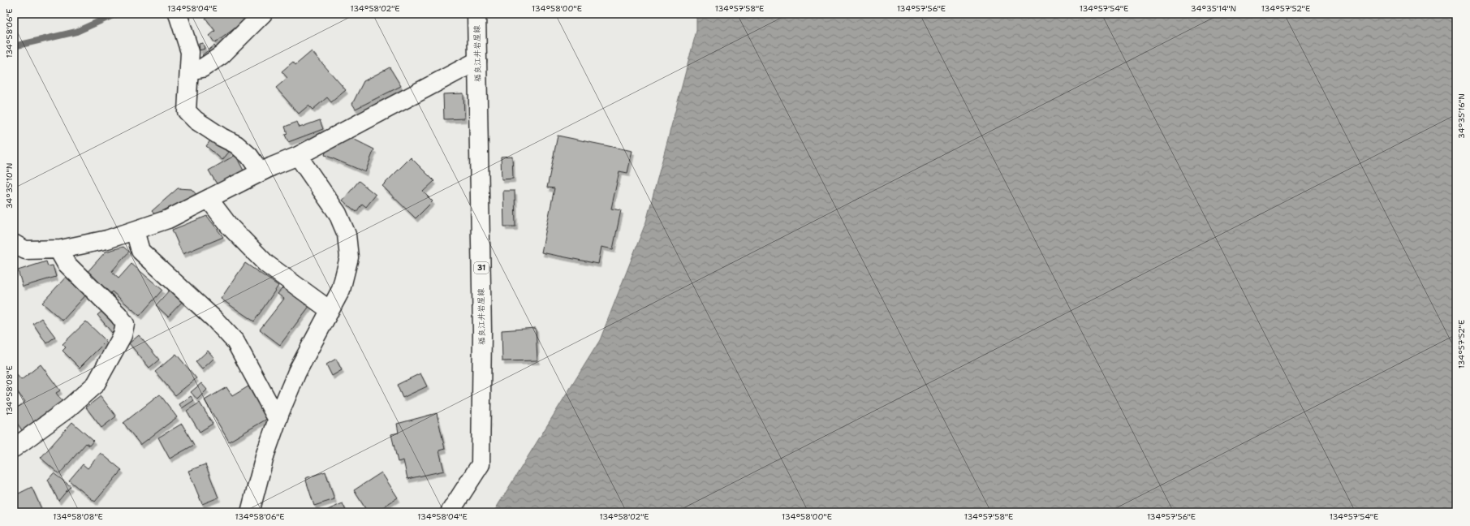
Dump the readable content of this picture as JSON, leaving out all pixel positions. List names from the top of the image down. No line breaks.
{"streets":{"street":["福良江井岩屋線","31"]},"coordinates":["134°58'04\"E","134°58'02\"E","134°58'00\"E","134°57'58\"E","134°57'56\"E","134°57'54\"E","34°35'14\"N","134°57'52\"E","134°58'06\"E","34°35'16\"N","34°35'10\"N","134°58'08\"E"]}
